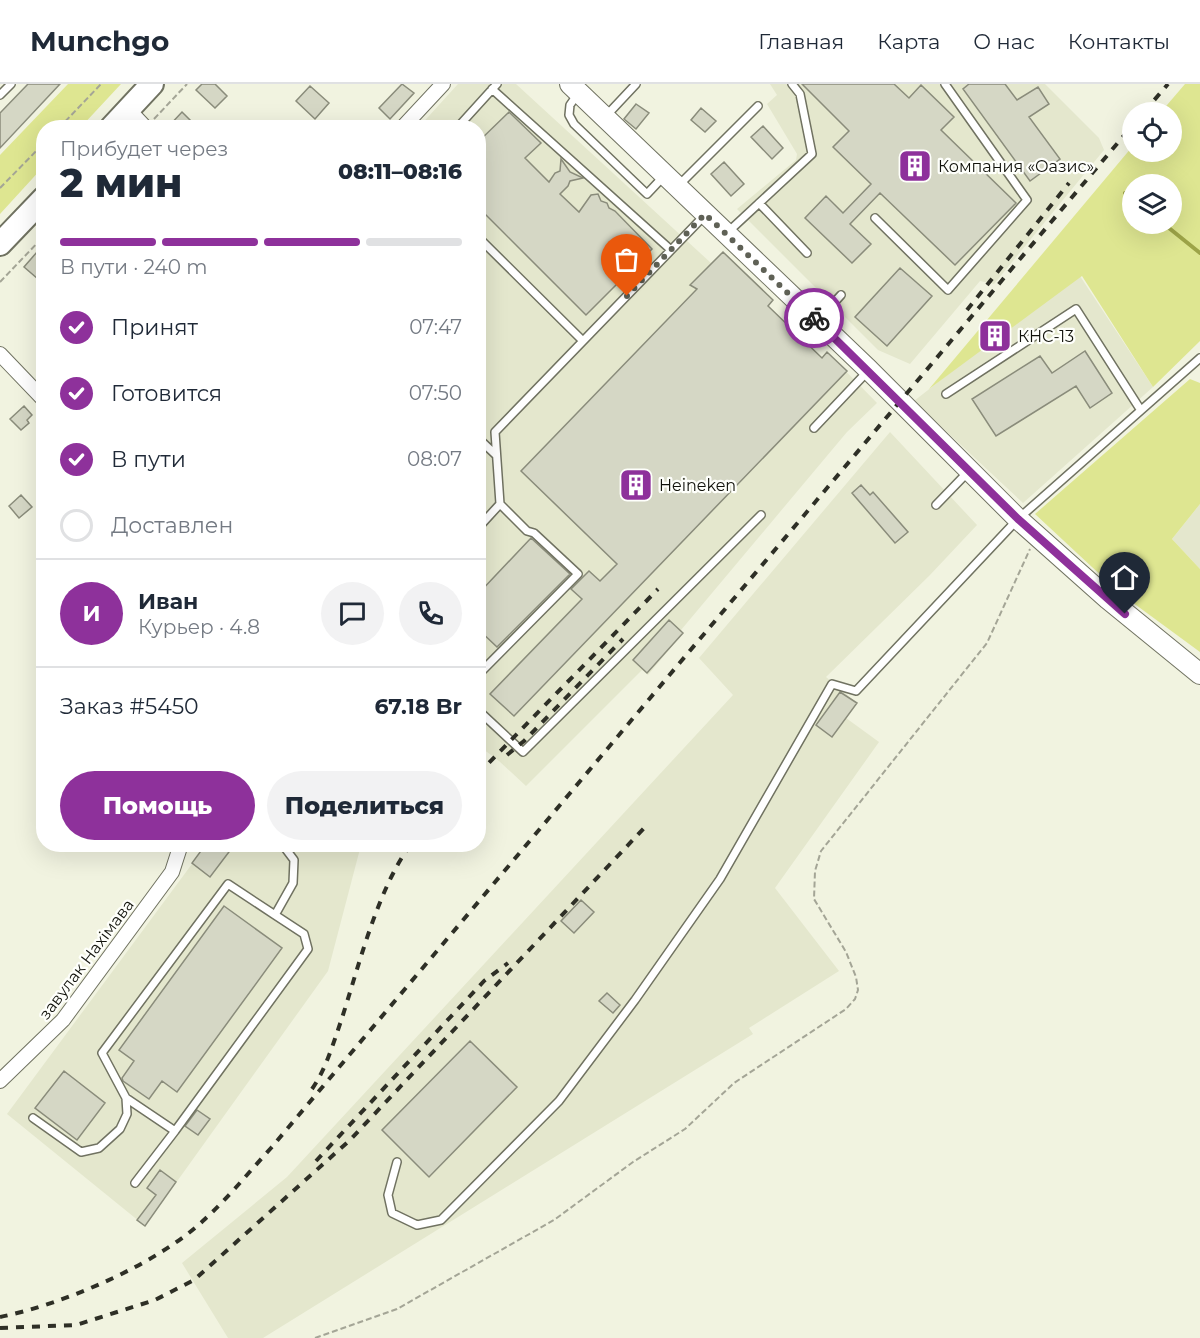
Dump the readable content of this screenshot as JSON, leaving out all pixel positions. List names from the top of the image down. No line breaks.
{"streets":{"street":["завулак Нахімава"]},"places":{"building":["Компания «Оазис»","КНС-13","Heineken"]},"page":{"header":"Munchgo","nav":["Главная","Карта","О нас","Контакты"],"heading":["2 мин","Прибудет через","08:11–08:16"],"panel":["Иван","Курьер · 4.8","Заказ #5450","67.18 Br"],"bar":"В пути · 240 m","list":[["Принят","07:47"],["Готовится","07:50"],["В пути","08:07"],"Доставлен"],"round":"И","buttons":["Помощь","Поделиться"]}}
